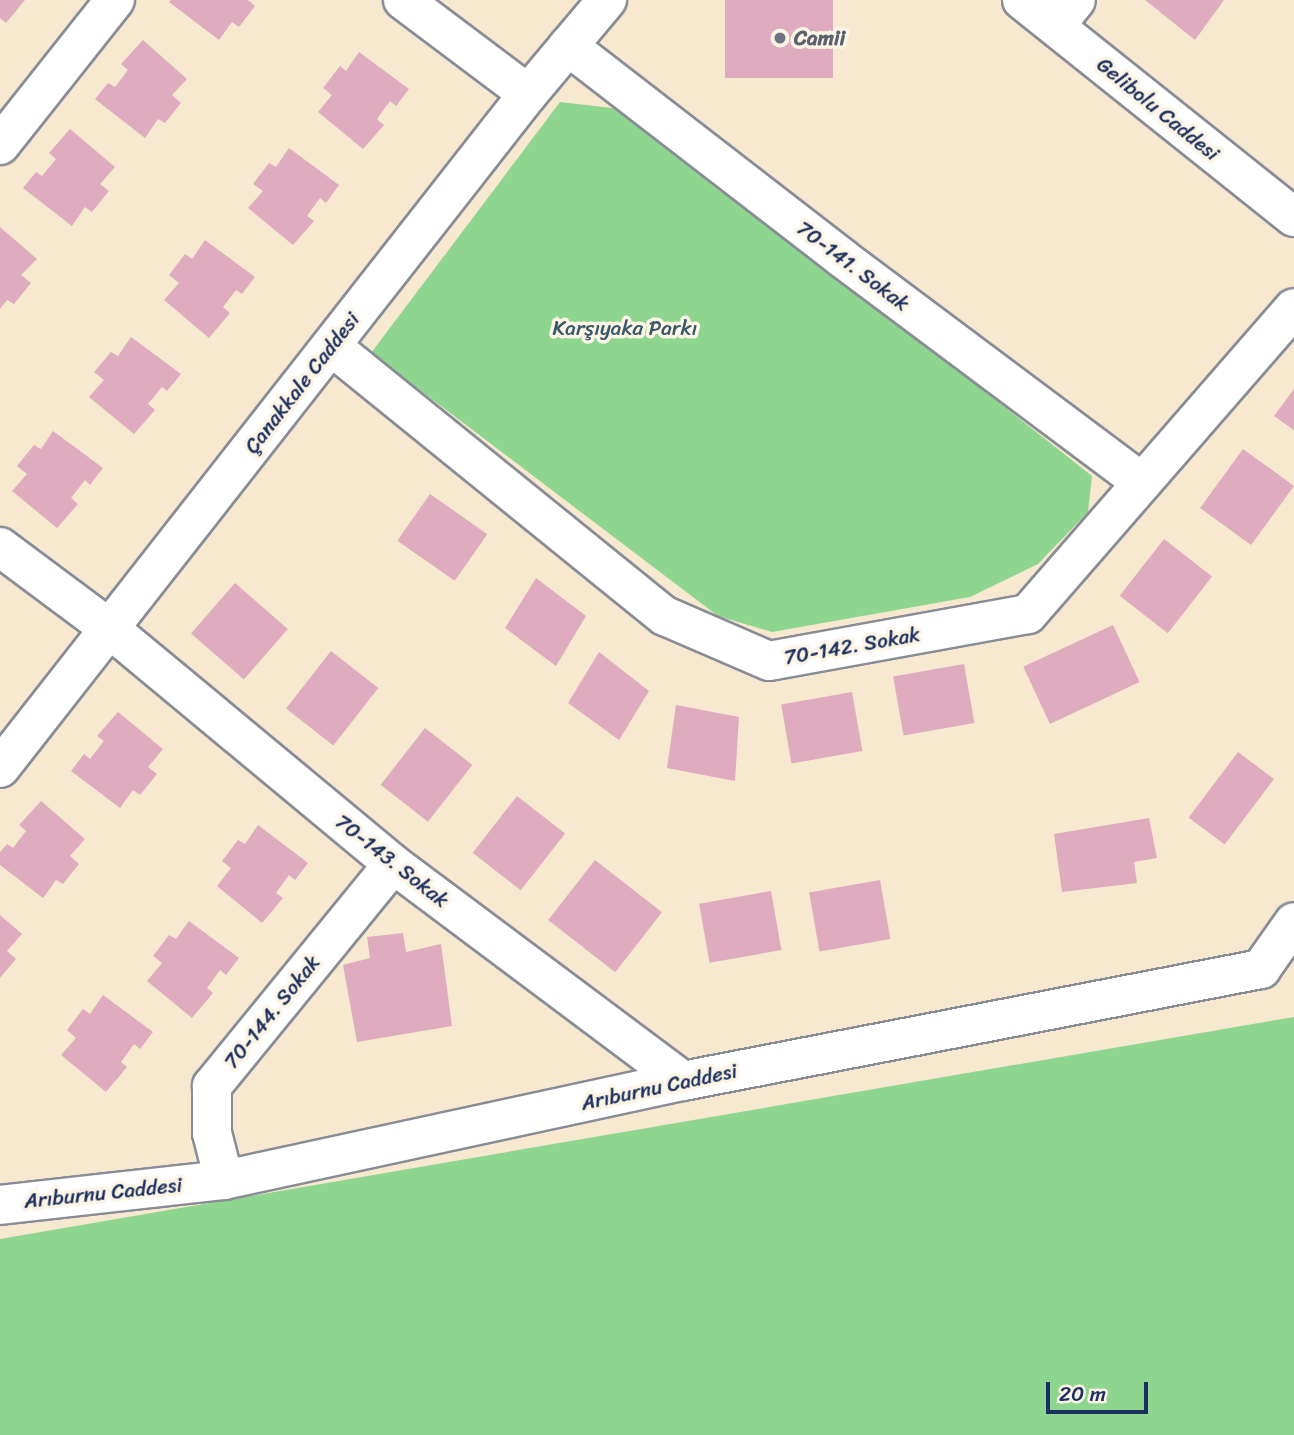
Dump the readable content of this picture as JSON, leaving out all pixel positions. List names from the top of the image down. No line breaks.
{"streets":{"street":["Gelibolu Caddesi","70-141. Sokak","Çanakkale Caddesi","70-142. Sokak","70-143. Sokak","70-144. Sokak","Arıburnu Caddesi"]},"crossings":[["70-141. Sokak","Çanakkale Caddesi"],["70-141. Sokak","70-142. Sokak"],["Çanakkale Caddesi","70-142. Sokak"],["Çanakkale Caddesi","70-143. Sokak"],["70-143. Sokak","70-144. Sokak"],["70-143. Sokak","Arıburnu Caddesi"],["70-144. Sokak","Arıburnu Caddesi"]],"parks":["Karşıyaka Parkı"],"places":["Camii"],"scale_bar":"20 m"}
